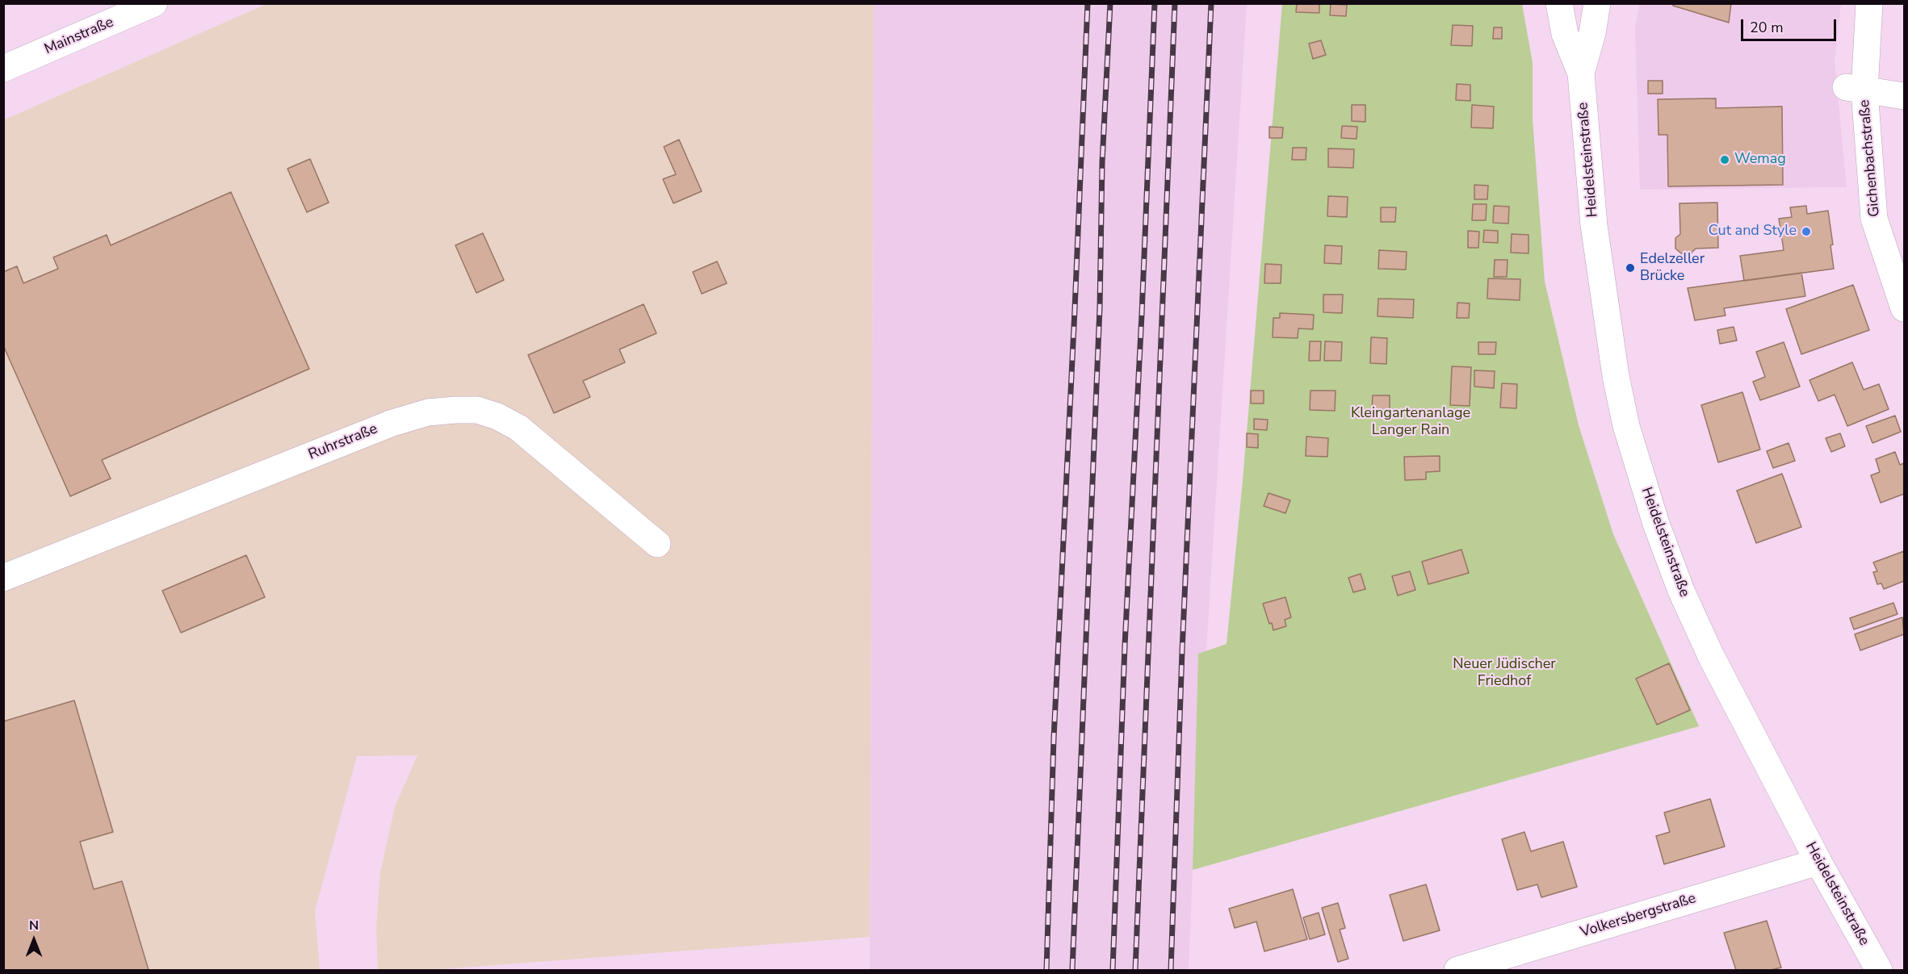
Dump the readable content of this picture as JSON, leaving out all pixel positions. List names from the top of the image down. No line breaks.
{"streets":{"street":["Mainstraße","Gichenbachstraße","Heidelsteinstraße","Ruhrstraße","Volkersbergstraße"]},"crossings":[["Heidelsteinstraße","Volkersbergstraße"]],"parks":["Kleingartenanlage Langer Rain","Neuer Jüdischer Friedhof"],"places":["Wemag","Cut and Style","Edelzeller Brücke"],"scale_bar":"20 m","north":"top"}
